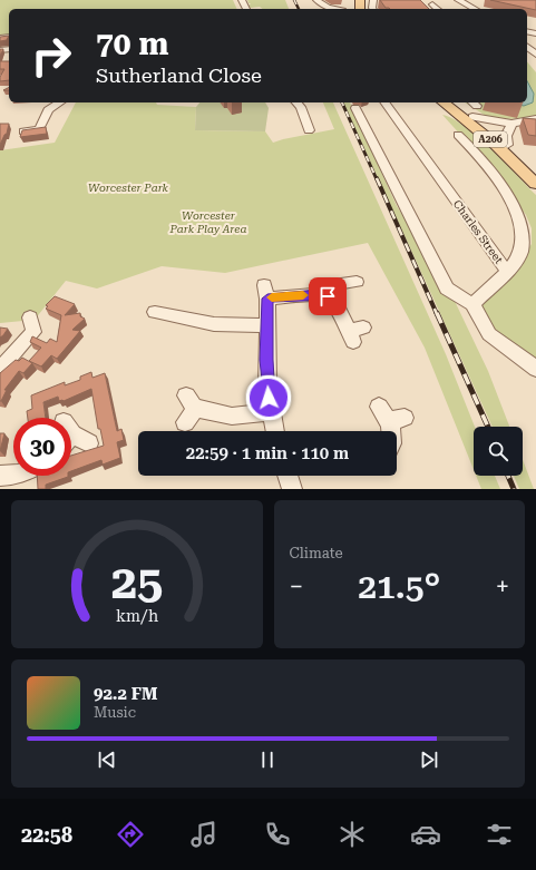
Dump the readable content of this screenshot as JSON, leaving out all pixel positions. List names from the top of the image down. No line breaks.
{"streets":{"main road":["A206"],"street":["Charles Street"]},"parks":["Worcester Park","Worcester Park Play Area"],"page":{"turn":["70 m","Sutherland Close"],"limit":"30","trip":"22:59 · 1 min · 110 m","tile":"Climate","heat":["−","21.5°","+"],"song":["92.2 FM","Music"],"tabs":"22:58","gauge":["25","km/h"]}}
